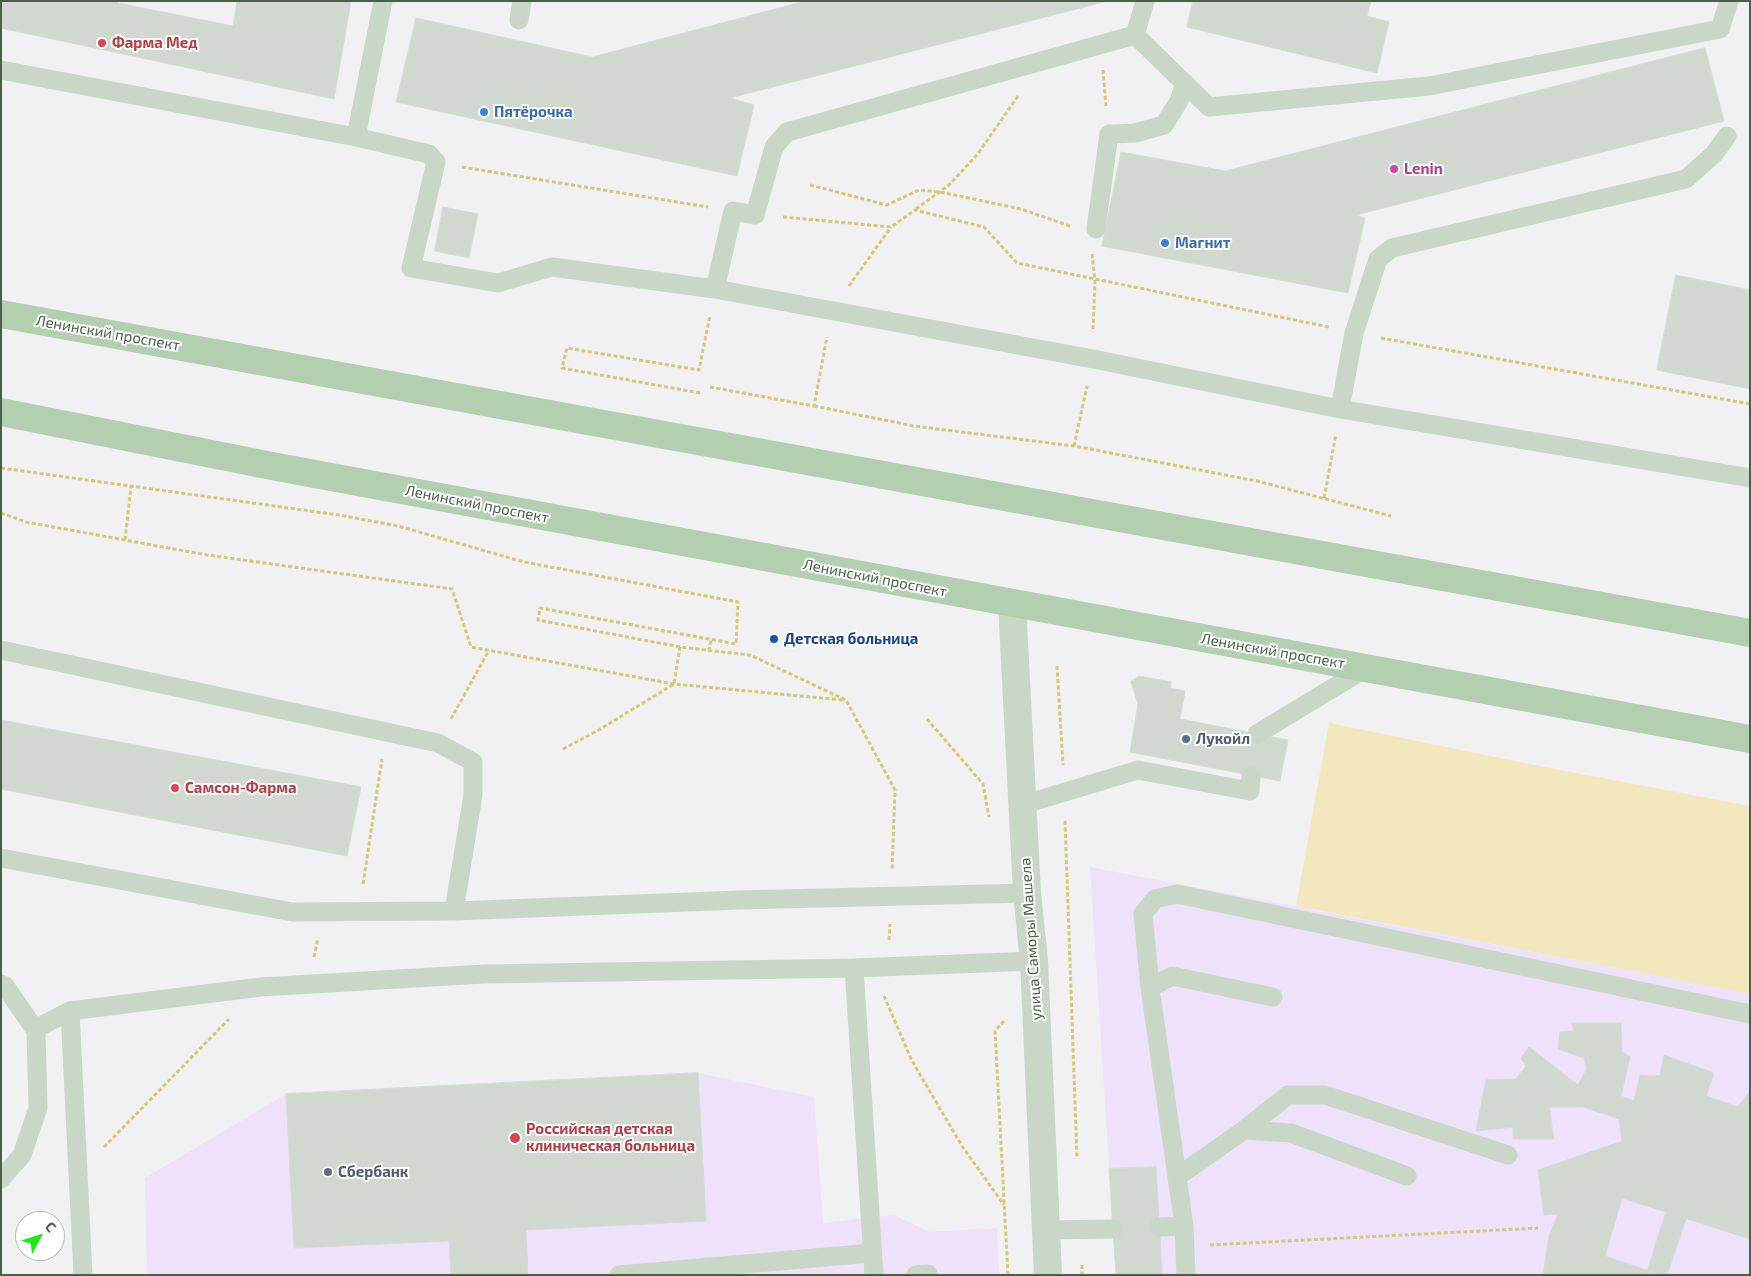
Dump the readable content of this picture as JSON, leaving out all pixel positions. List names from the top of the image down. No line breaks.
{"streets":{"main road":["Ленинский проспект"],"street":["улица Саморы Машела"]},"crossings":[["Ленинский проспект","улица Саморы Машела"]],"places":["Фарма Мед","Пятёрочка","Lenin","Магнит","Детская больница","Лукойл","Самсон-Фарма","Российская детская клиническая больница","Сбербанк"],"north":"top right"}
